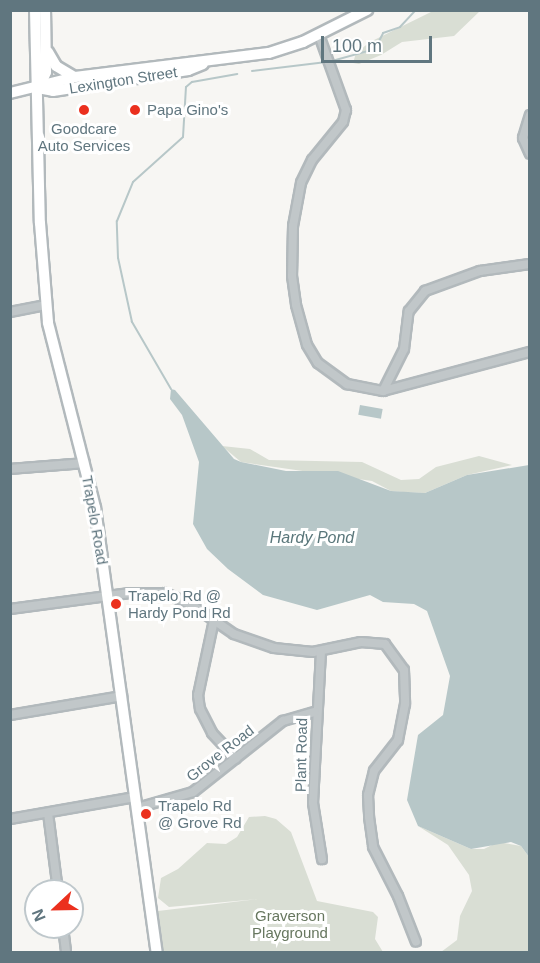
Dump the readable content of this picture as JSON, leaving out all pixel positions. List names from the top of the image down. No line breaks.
{"streets":{"main road":["Lexington Street","Trapelo Road"],"street":["Grove Road","Plant Road"]},"crossings":[["Lexington Street","Trapelo Road"],["Trapelo Road","Grove Road"],["Grove Road","Plant Road"]],"water":["Hardy Pond"],"parks":["Graverson Playground"],"places":["Goodcare Auto Services","Papa Gino's","Trapelo Rd @ Hardy Pond Rd","Trapelo Rd @ Grove Rd"],"scale_bar":"100 m","north":"left"}
